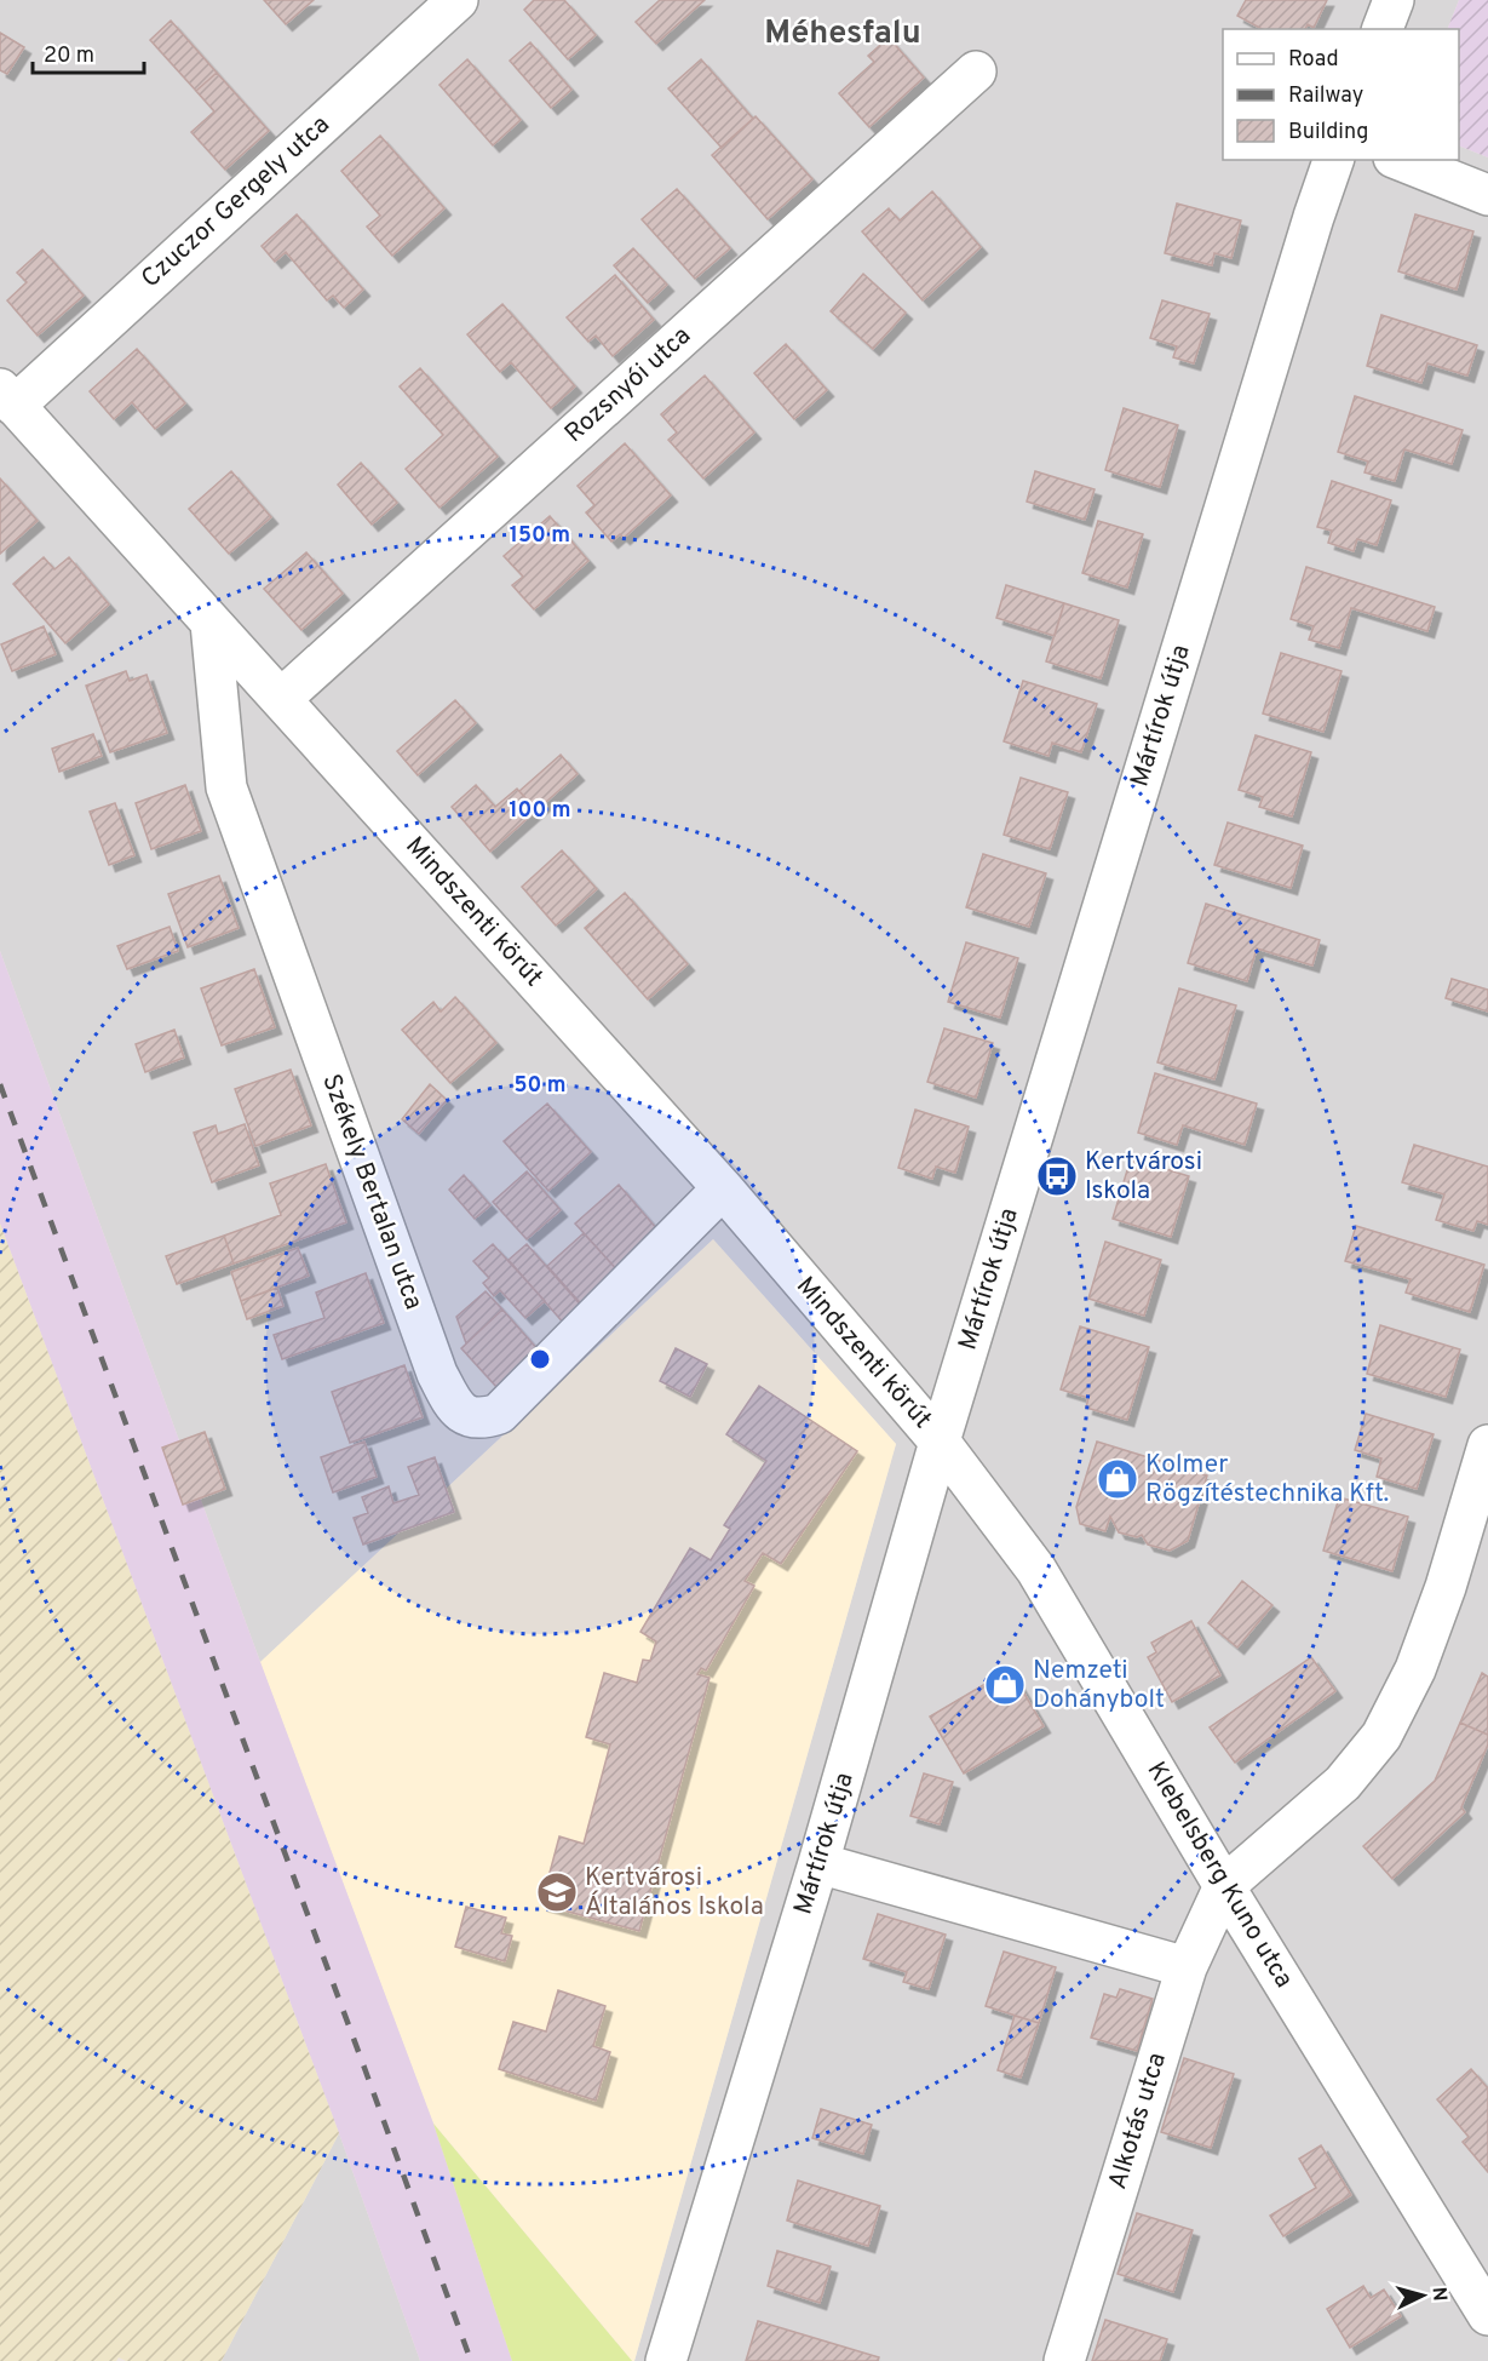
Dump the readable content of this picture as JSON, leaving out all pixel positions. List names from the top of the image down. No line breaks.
{"streets":{"street":["Czuczor Gergely utca","Rozsnyói utca","Mártírok útja","Mindszenti körút","Székely Bertalan utca","Klebelsberg Kuno utca","Alkotás utca"]},"crossings":[["Czuczor Gergely utca","Mindszenti körút"],["Rozsnyói utca","Mindszenti körút"],["Mártírok útja","Mindszenti körút"],["Mártírok útja","Klebelsberg Kuno utca"],["Mindszenti körút","Székely Bertalan utca"],["Mindszenti körút","Klebelsberg Kuno utca"],["Klebelsberg Kuno utca","Alkotás utca"]],"districts":["Méhesfalu"],"places":{"bus stop":["Kertvárosi Iskola"],"shop":["Kolmer Rögzítéstechnika Kft.","Nemzeti Dohánybolt"],"school or university":["Kertvárosi Általános Iskola"]},"legend":["Road","Railway","Building"],"scale_bar":"20 m","north":"right","rings":["150 m","100 m","50 m"]}
